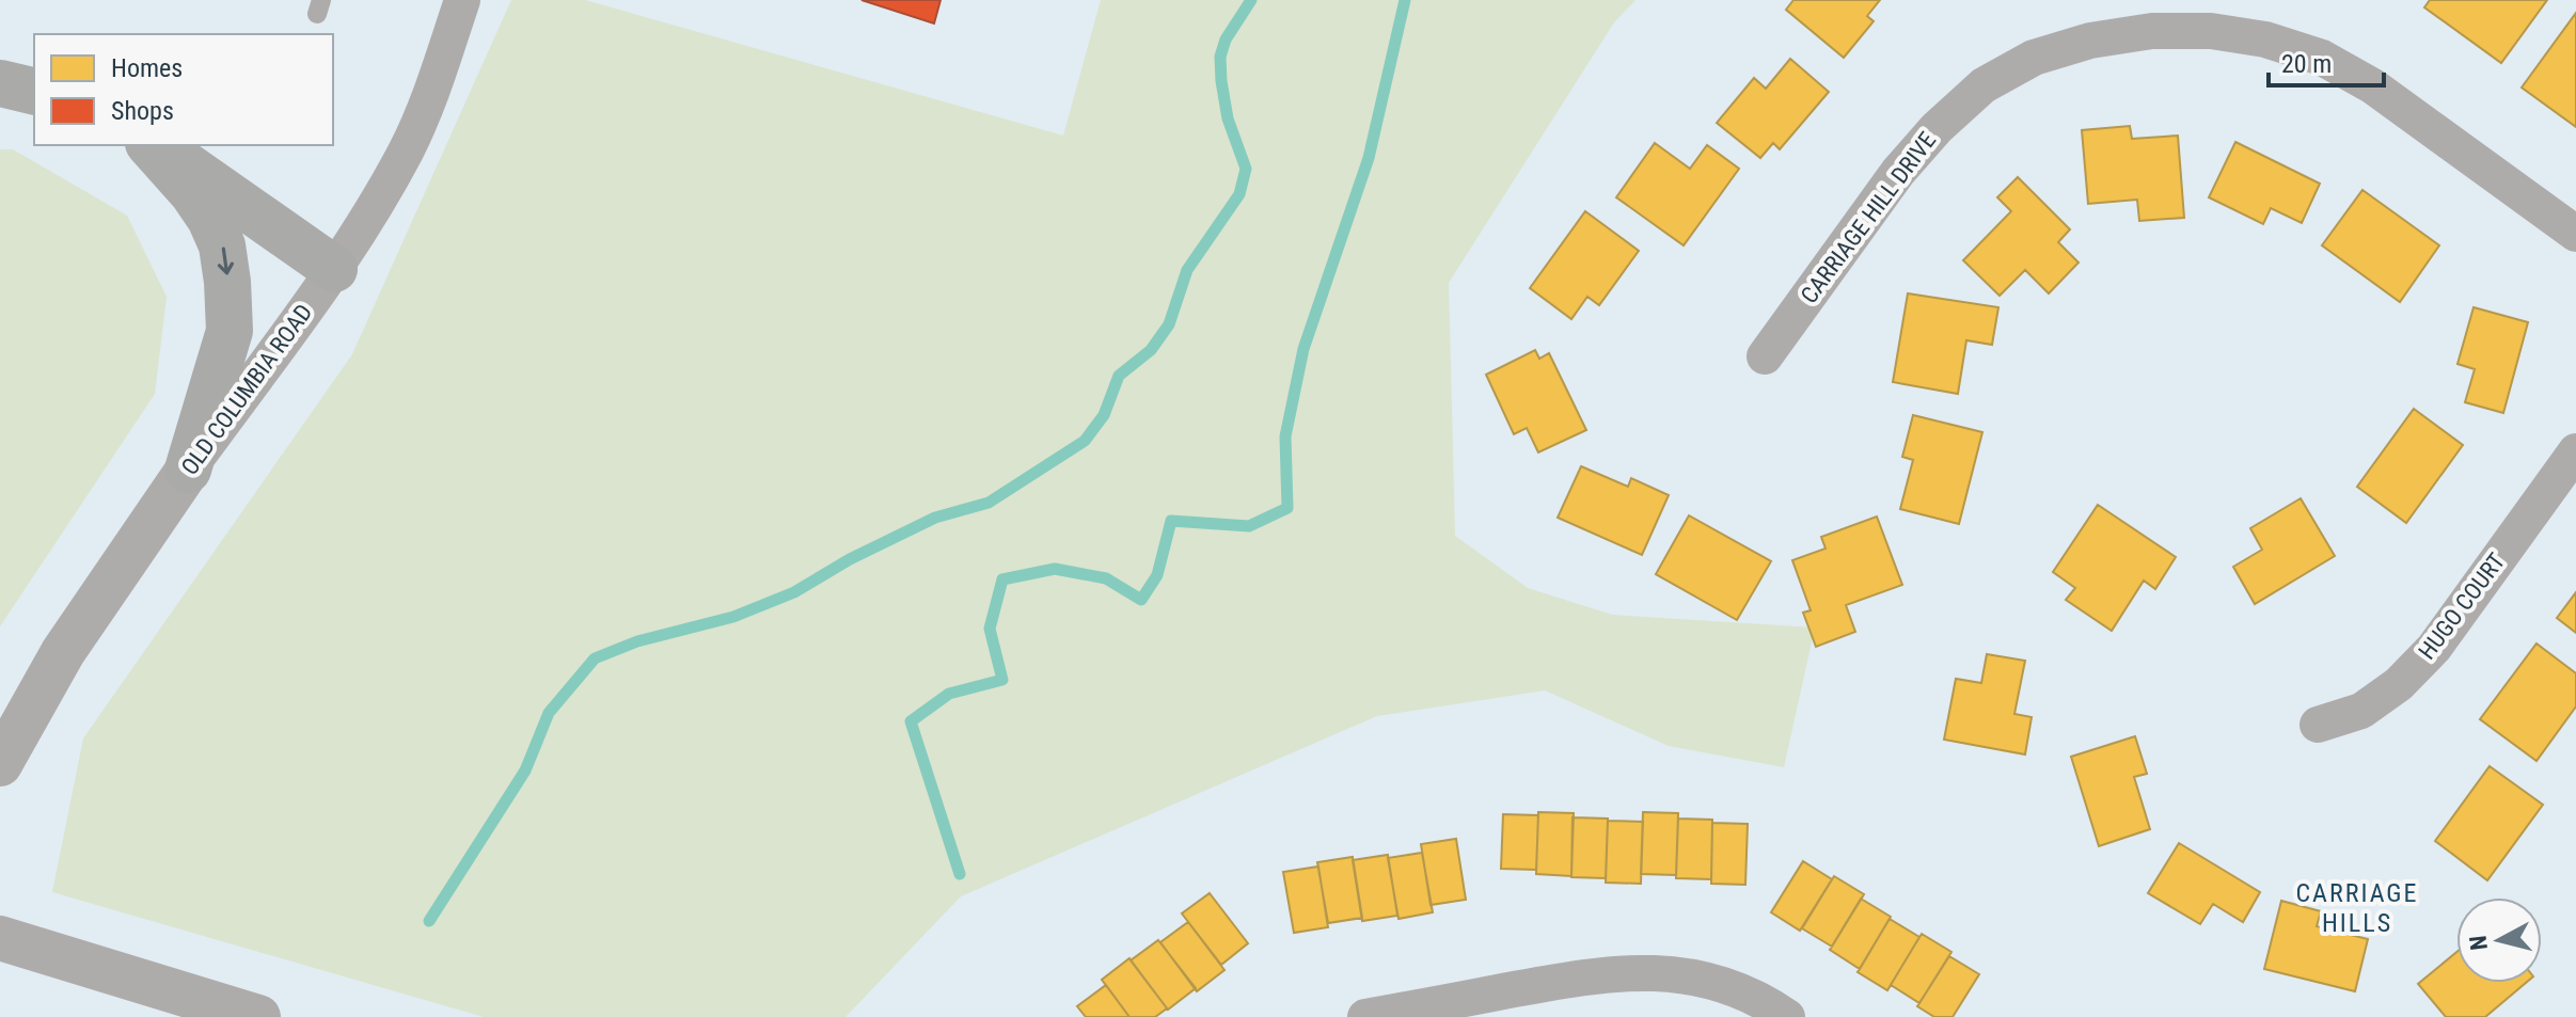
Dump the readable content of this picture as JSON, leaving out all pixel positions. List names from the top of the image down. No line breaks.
{"streets":{"street":["CARRIAGE HILL DRIVE","OLD COLUMBIA ROAD","HUGO COURT"]},"districts":["CARRIAGE HILLS"],"legend":["Homes","Shops"],"scale_bar":"20 m","north":"left"}
